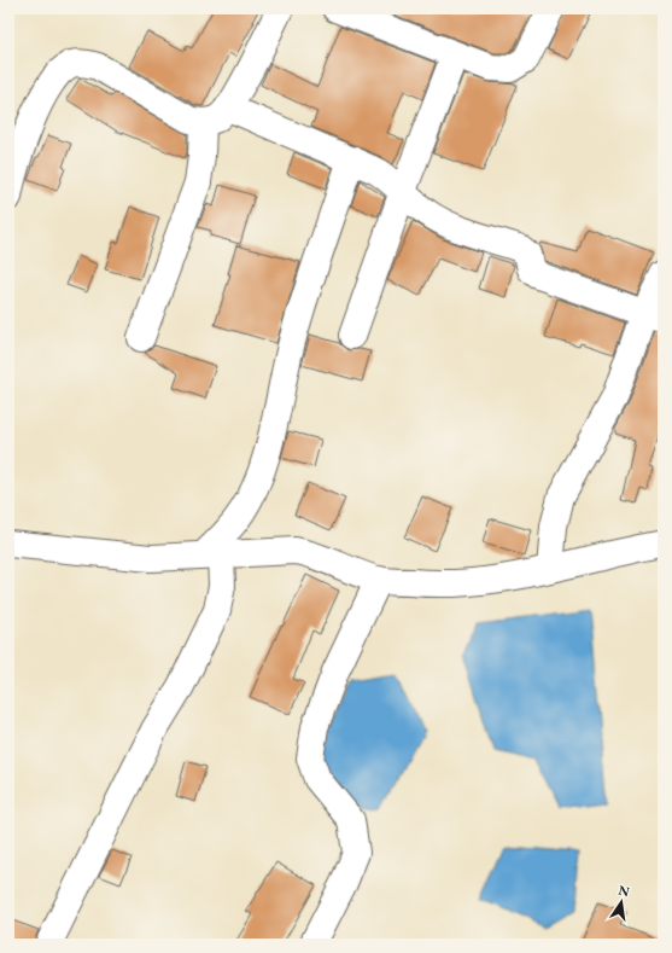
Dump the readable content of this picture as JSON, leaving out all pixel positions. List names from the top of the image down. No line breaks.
{"north":"top"}
